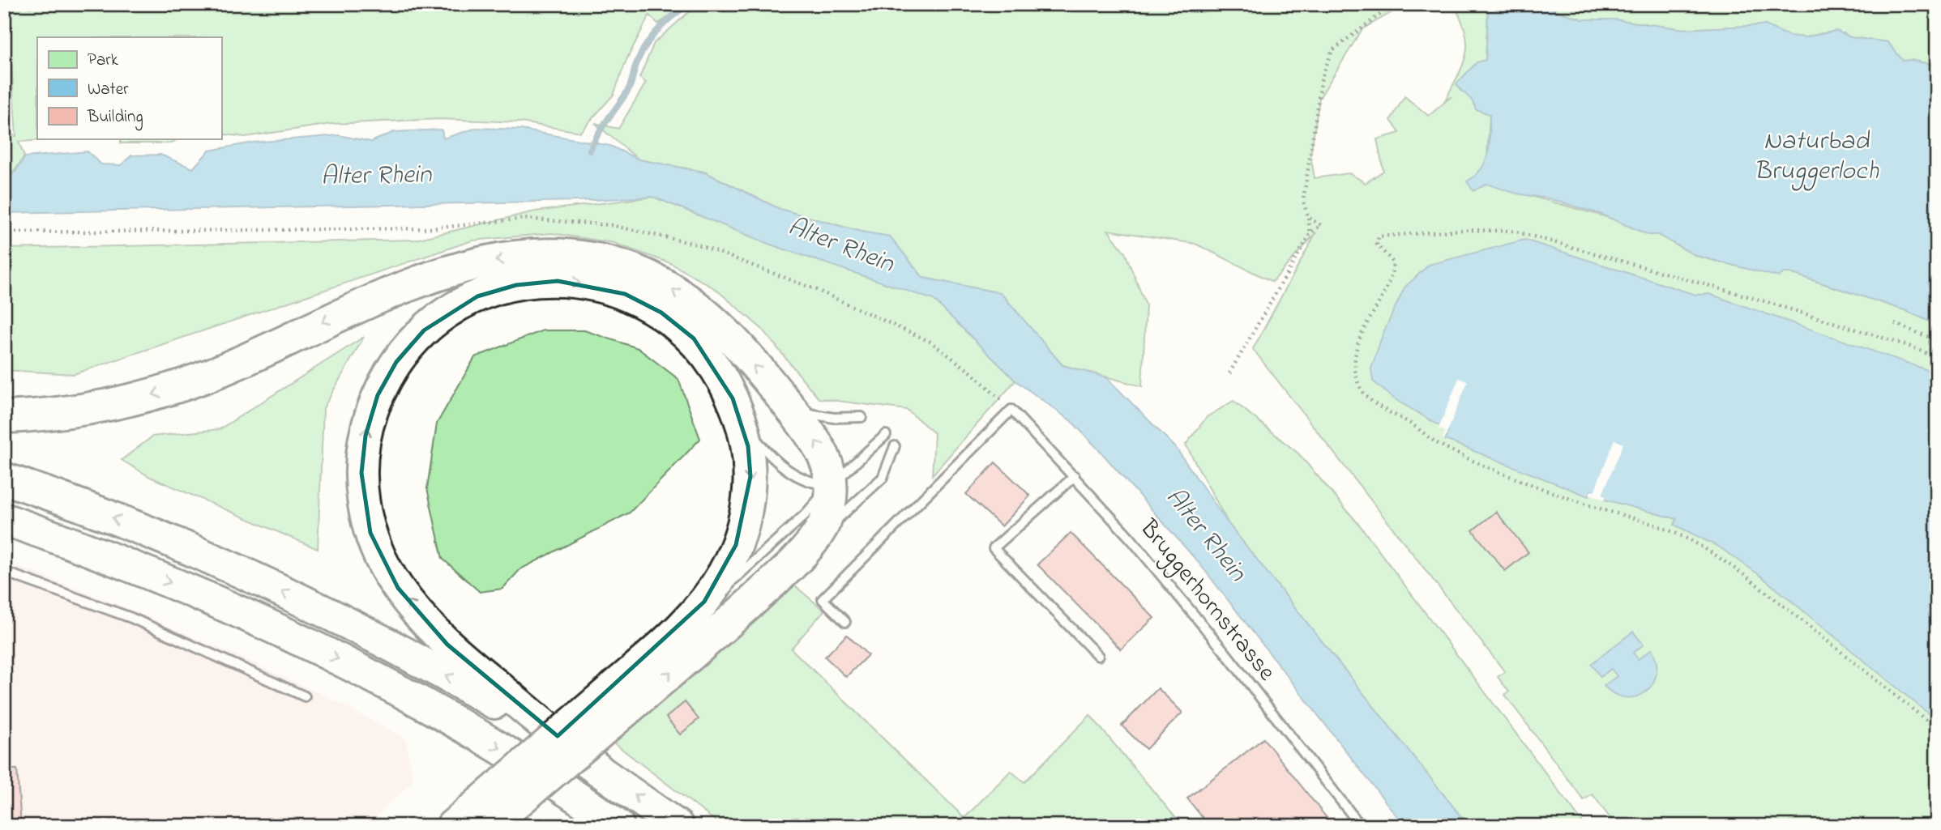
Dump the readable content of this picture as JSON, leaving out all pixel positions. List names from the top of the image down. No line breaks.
{"streets":{"lane":["Bruggerhornstrasse"]},"water":["Naturbad Bruggerloch","Alter Rhein"],"legend":["Park","Water","Building"]}
